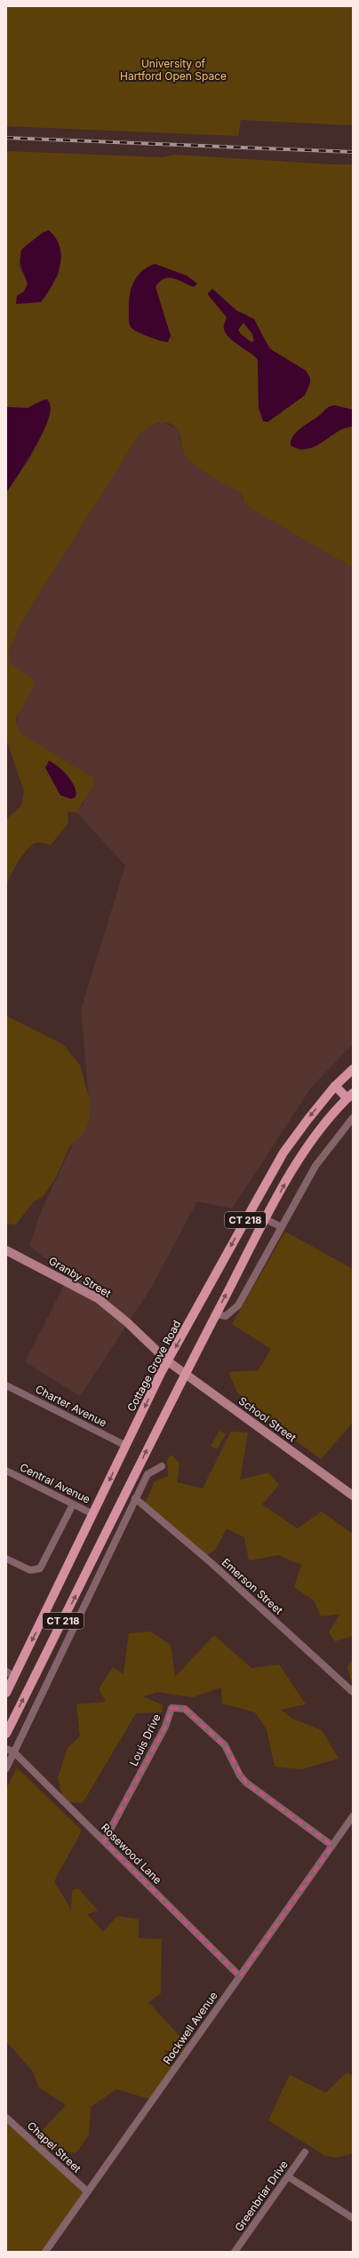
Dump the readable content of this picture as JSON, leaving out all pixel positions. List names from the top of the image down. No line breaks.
{"streets":{"main road":["CT 218","Granby Street","Cottage Grove Road","School Street"],"street":["Charter Avenue","Central Avenue","Emerson Street","Louis Drive","Rosewood Lane","Rockwell Avenue","Chapel Street","Greenbriar Drive"]},"crossings":[["CT 218","School Street"],["Granby Street","Cottage Grove Road"],["Granby Street","School Street"],["Cottage Grove Road","Charter Avenue"],["Cottage Grove Road","School Street"],["Cottage Grove Road","Central Avenue"],["Louis Drive","Rosewood Lane"],["Louis Drive","Rockwell Avenue"],["Rosewood Lane","Rockwell Avenue"],["Rockwell Avenue","Chapel Street"]],"parks":["University of Hartford Open Space"]}
